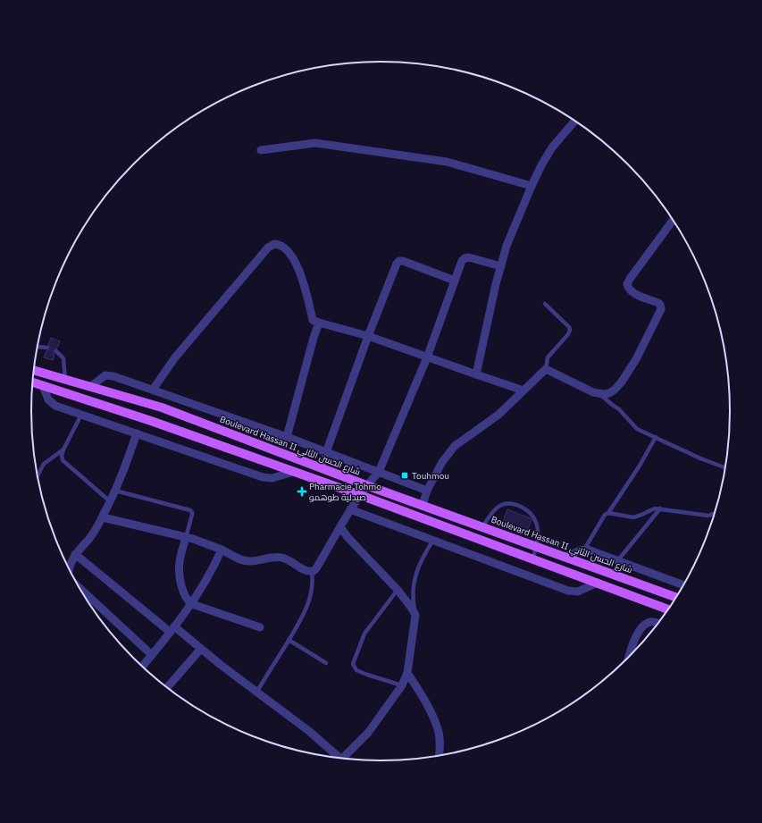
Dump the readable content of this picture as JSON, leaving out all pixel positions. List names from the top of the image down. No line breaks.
{"streets":{"main road":["Boulevard Hassan II شارع الحسن الثاني"]},"places":{"transit":["Touhmou"],"health":["Pharmacie Tohmo صيدلية طوهمو"]}}
